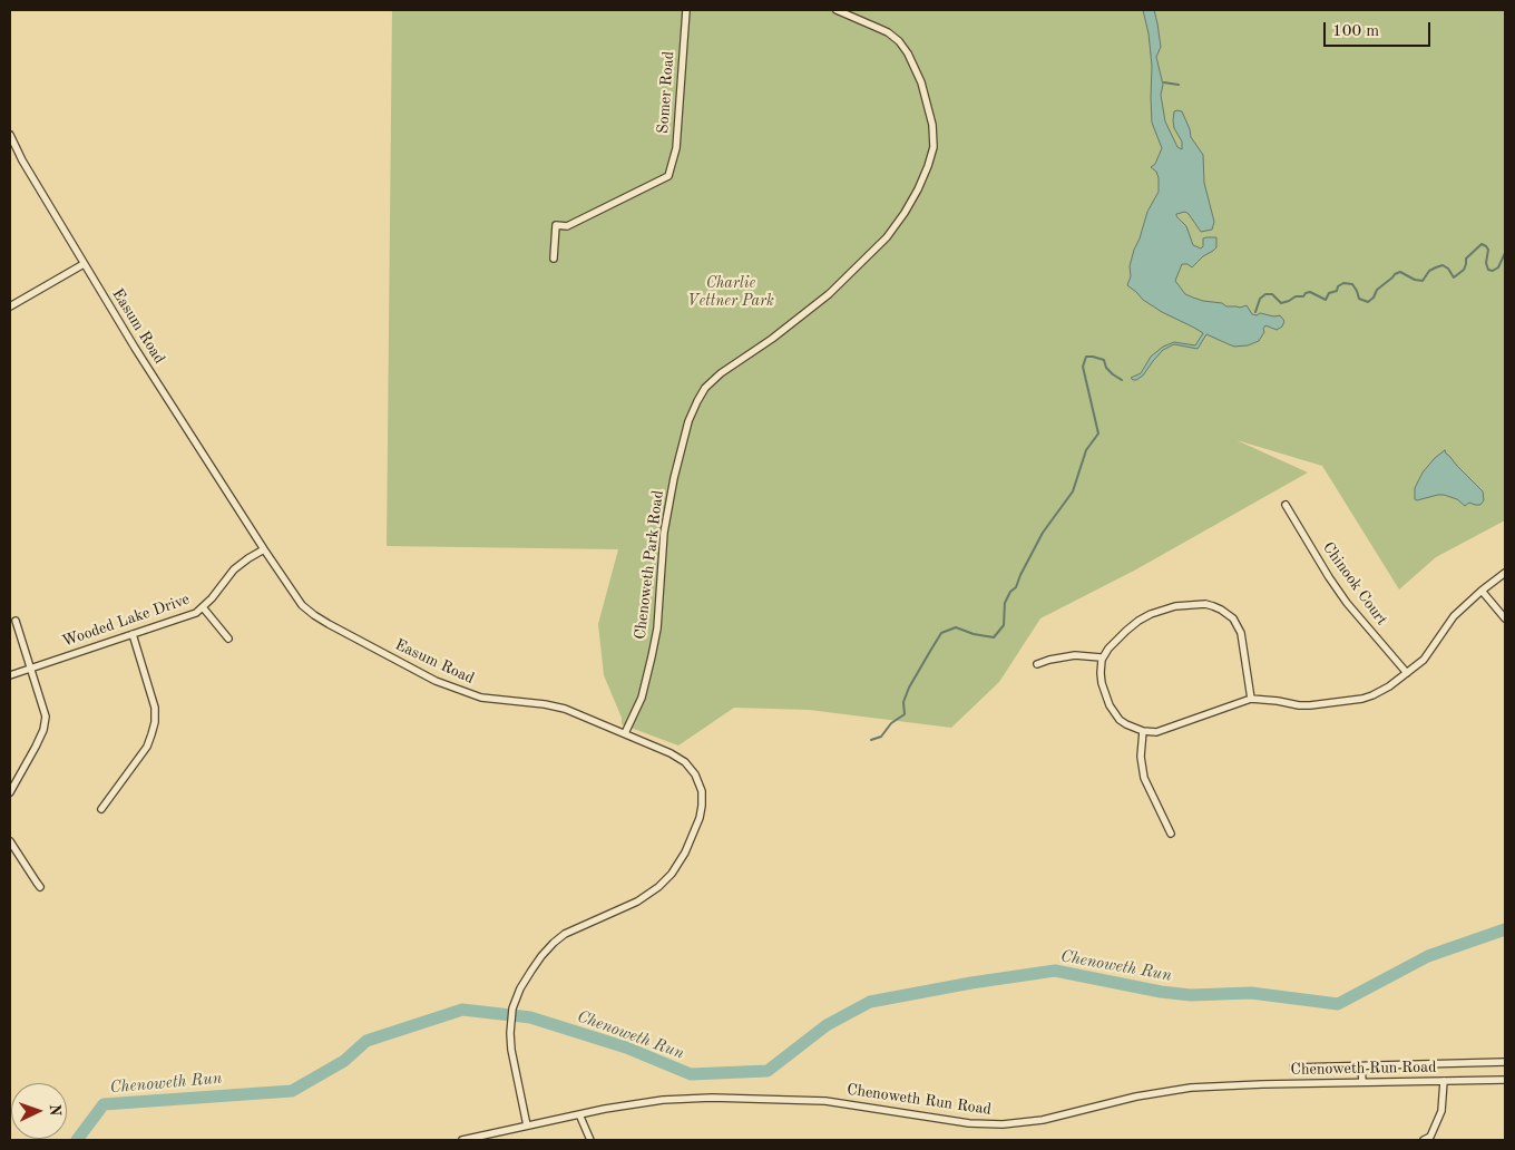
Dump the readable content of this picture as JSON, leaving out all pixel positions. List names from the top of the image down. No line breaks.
{"streets":{"street":["Somer Road","Easum Road","Chenoweth Park Road","Chinook Court","Wooded Lake Drive","Chenoweth Run Road"]},"crossings":[["Easum Road","Chenoweth Park Road"],["Easum Road","Wooded Lake Drive"],["Easum Road","Chenoweth Run Road"]],"water":["Chenoweth Run"],"parks":["Charlie Vettner Park"],"scale_bar":"100 m","north":"right"}
